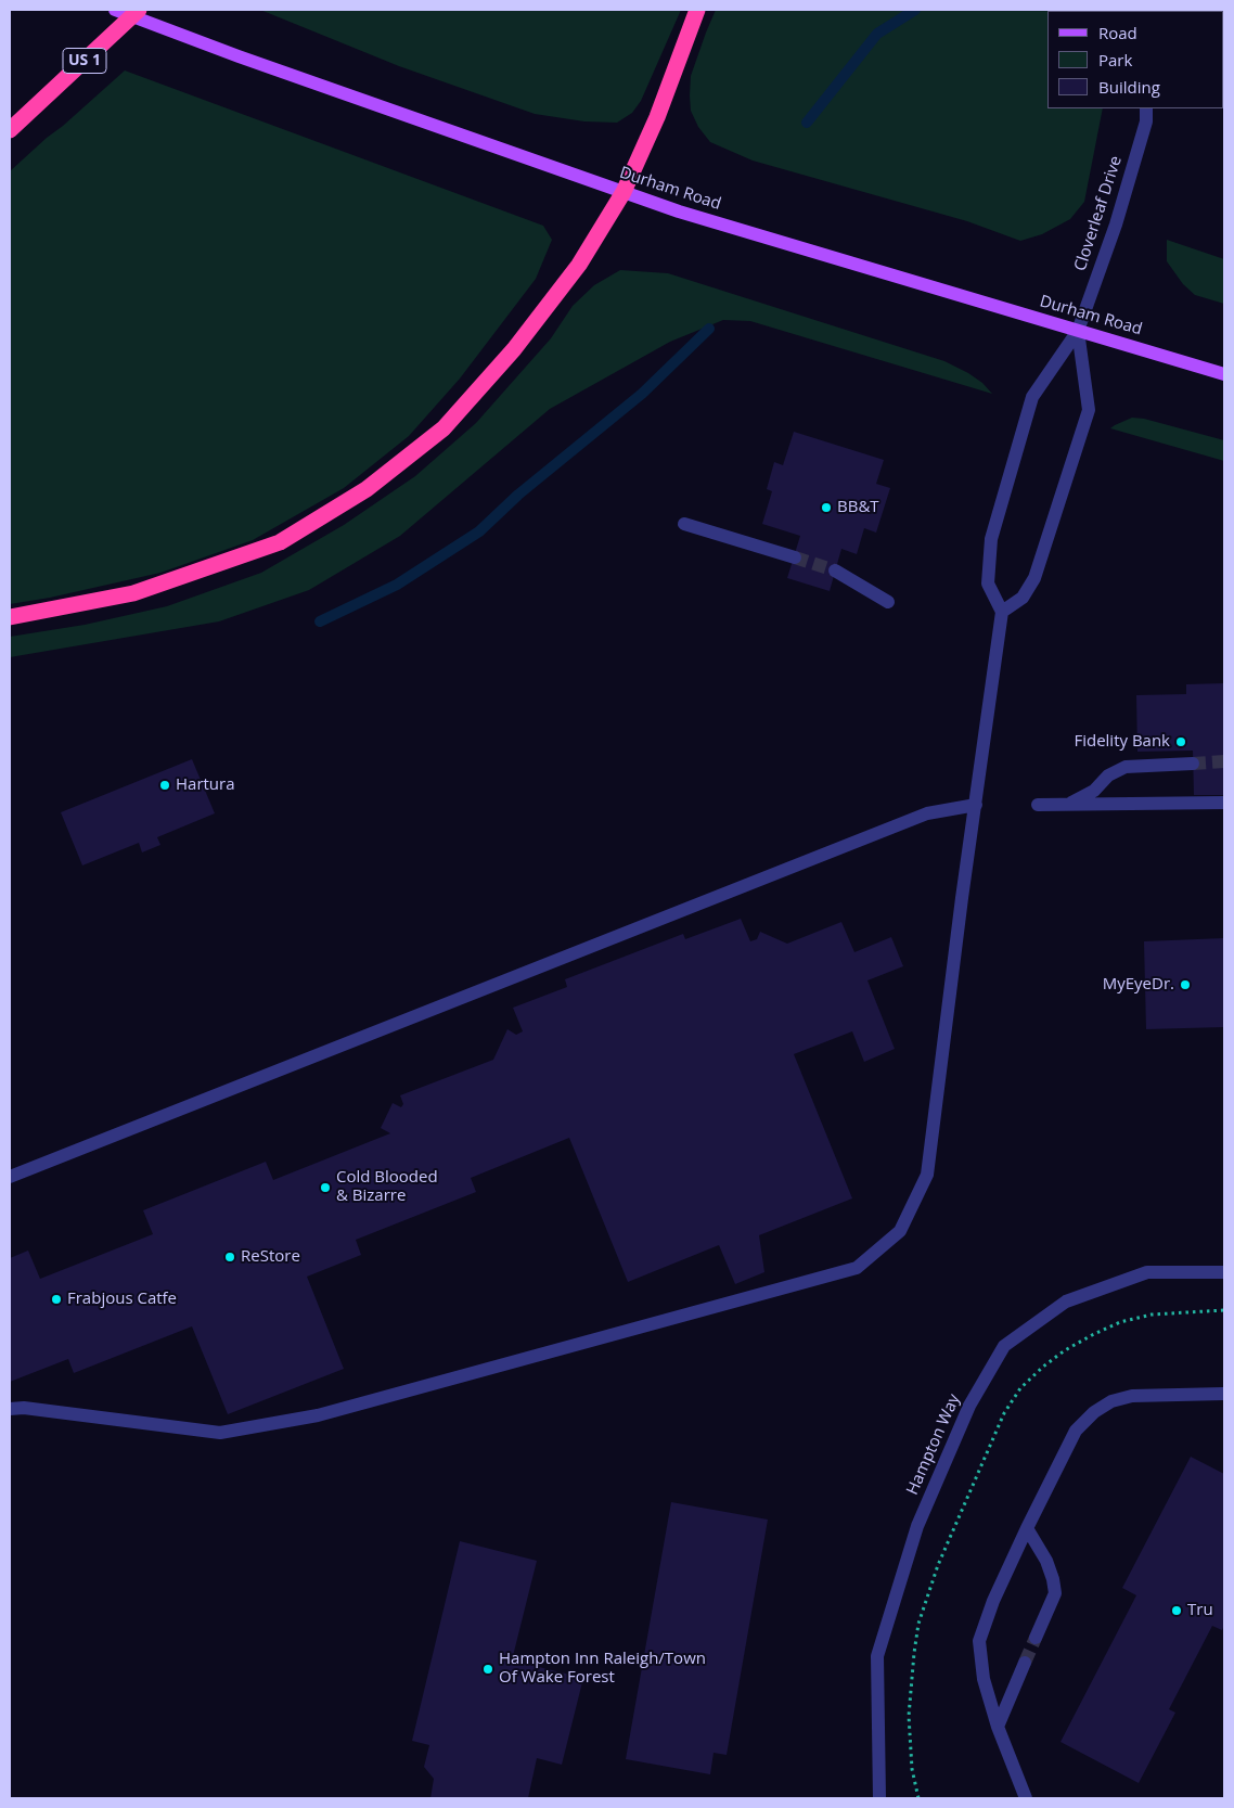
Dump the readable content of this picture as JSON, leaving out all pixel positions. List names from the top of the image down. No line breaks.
{"streets":{"highway":["US 1"],"main road":["Durham Road"],"street":["Cloverleaf Drive","Hampton Way"]},"crossings":[["Durham Road","Cloverleaf Drive"]],"places":["BB&T","Fidelity Bank","Hartura","MyEyeDr.","Cold Blooded & Bizarre","ReStore","Frabjous Catfe","Tru","Hampton Inn Raleigh/Town Of Wake Forest"],"legend":["Road","Park","Building"]}
